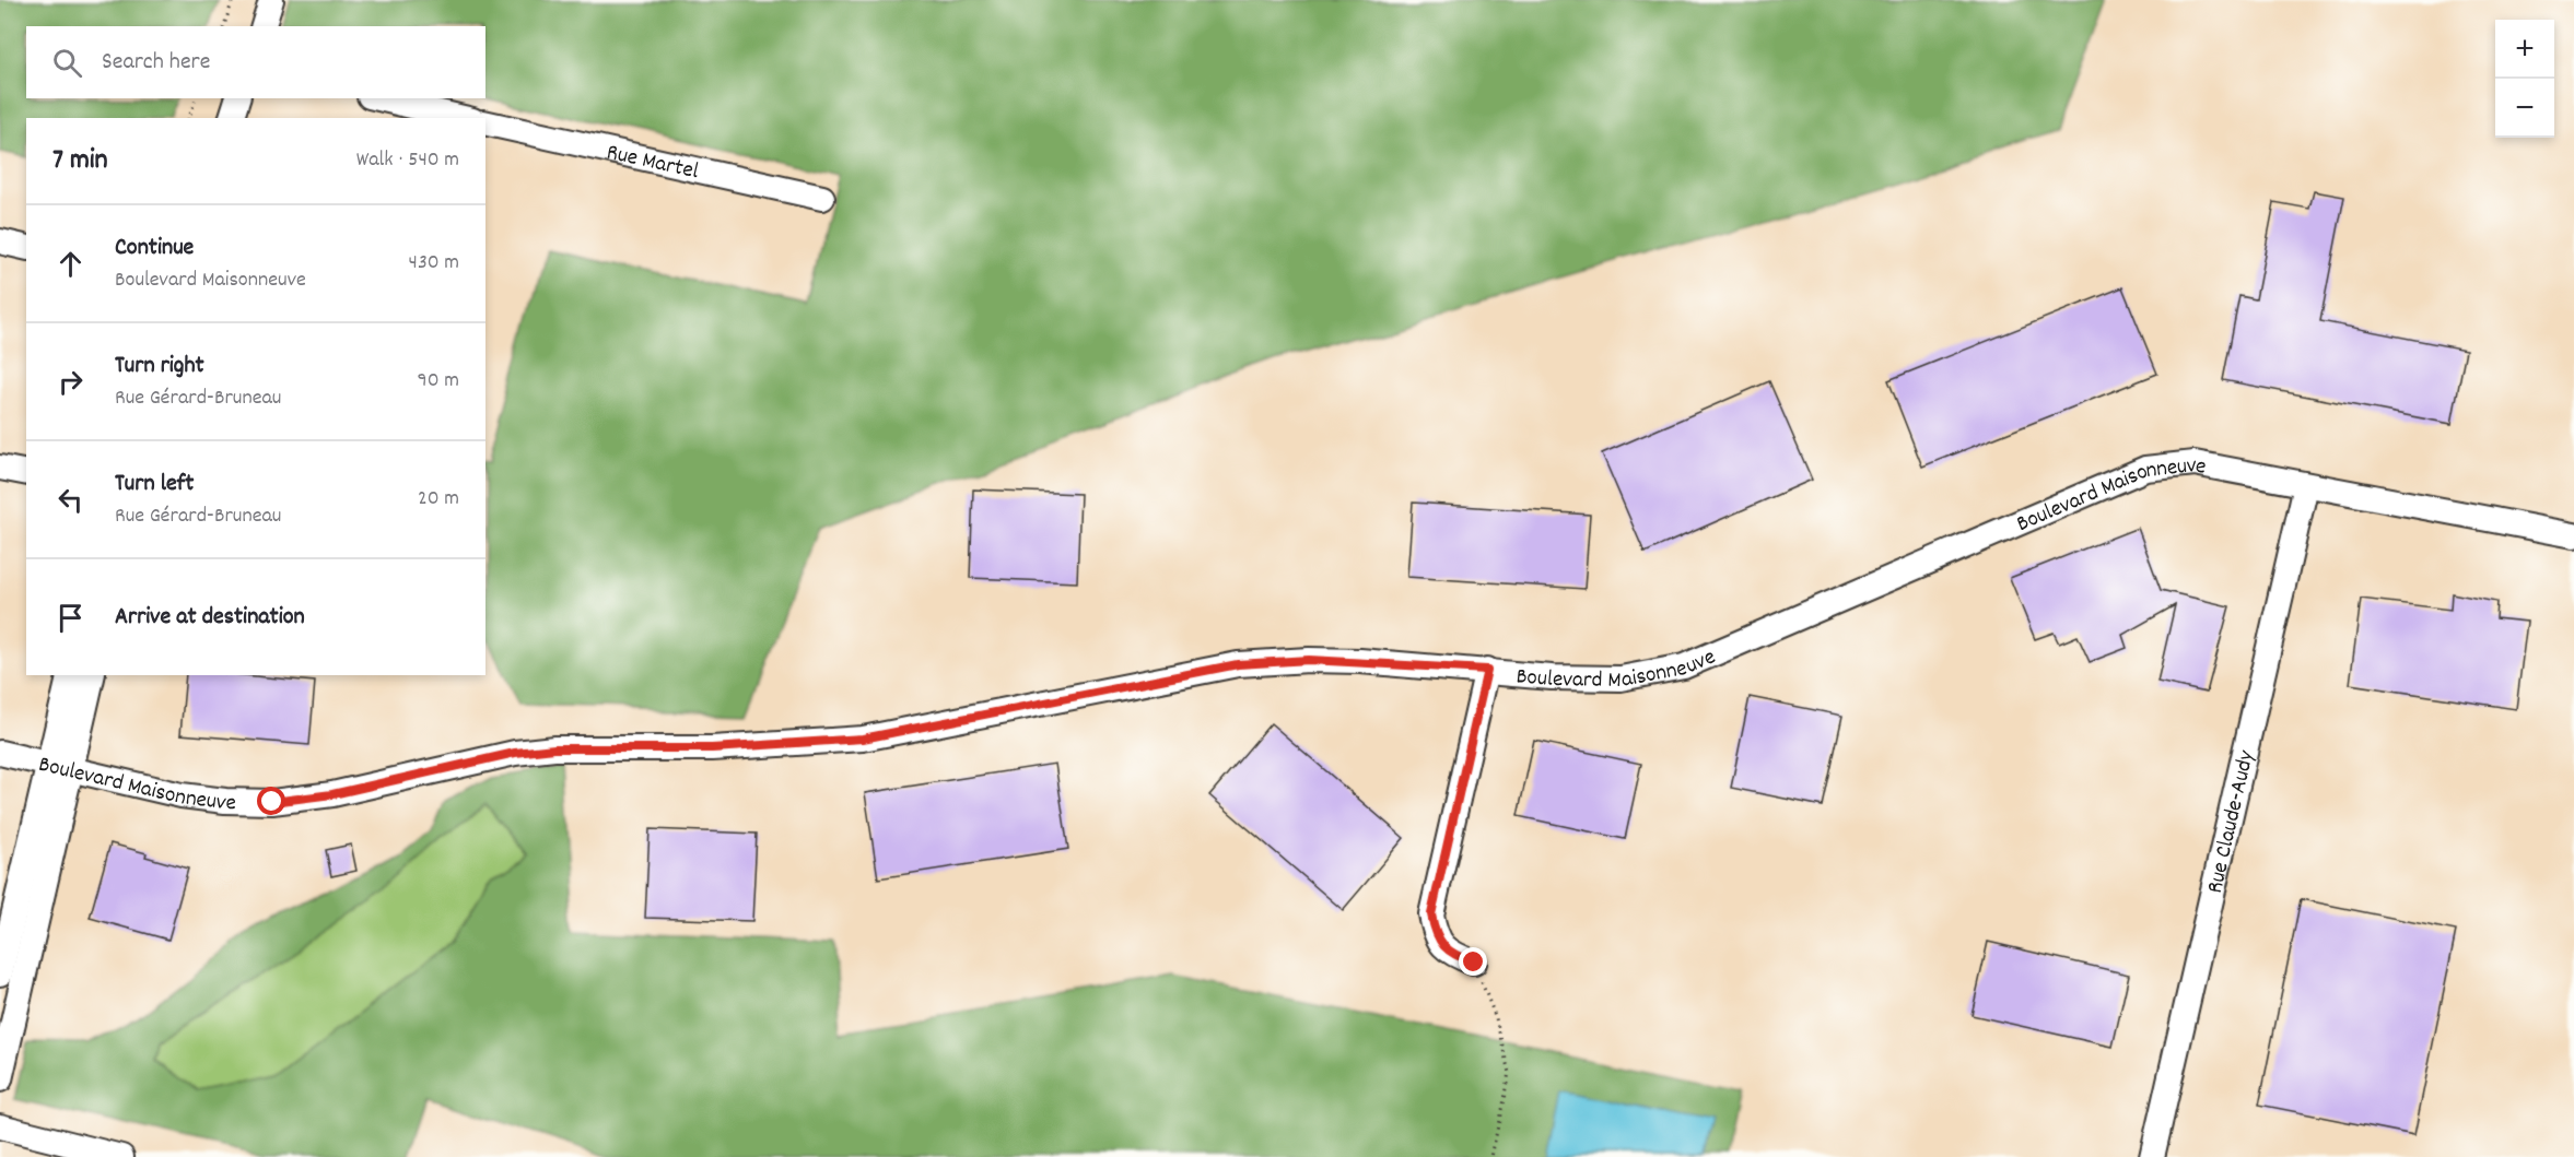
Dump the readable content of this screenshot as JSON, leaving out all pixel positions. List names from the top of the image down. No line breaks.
{"streets":{"street":["Rue Martel","Boulevard Maisonneuve","Rue Claude-Audy"]},"crossings":[["Boulevard Maisonneuve","Rue Claude-Audy"]],"page":{"map_buttons":["+","−"],"search":"Search here","heading":["7 min","Walk · 540 m"],"list":[["Continue","Boulevard Maisonneuve","430 m"],["Turn right","Rue Gérard-Bruneau","90 m"],["Turn left","Rue Gérard-Bruneau","20 m"],"Arrive at destination"]}}
